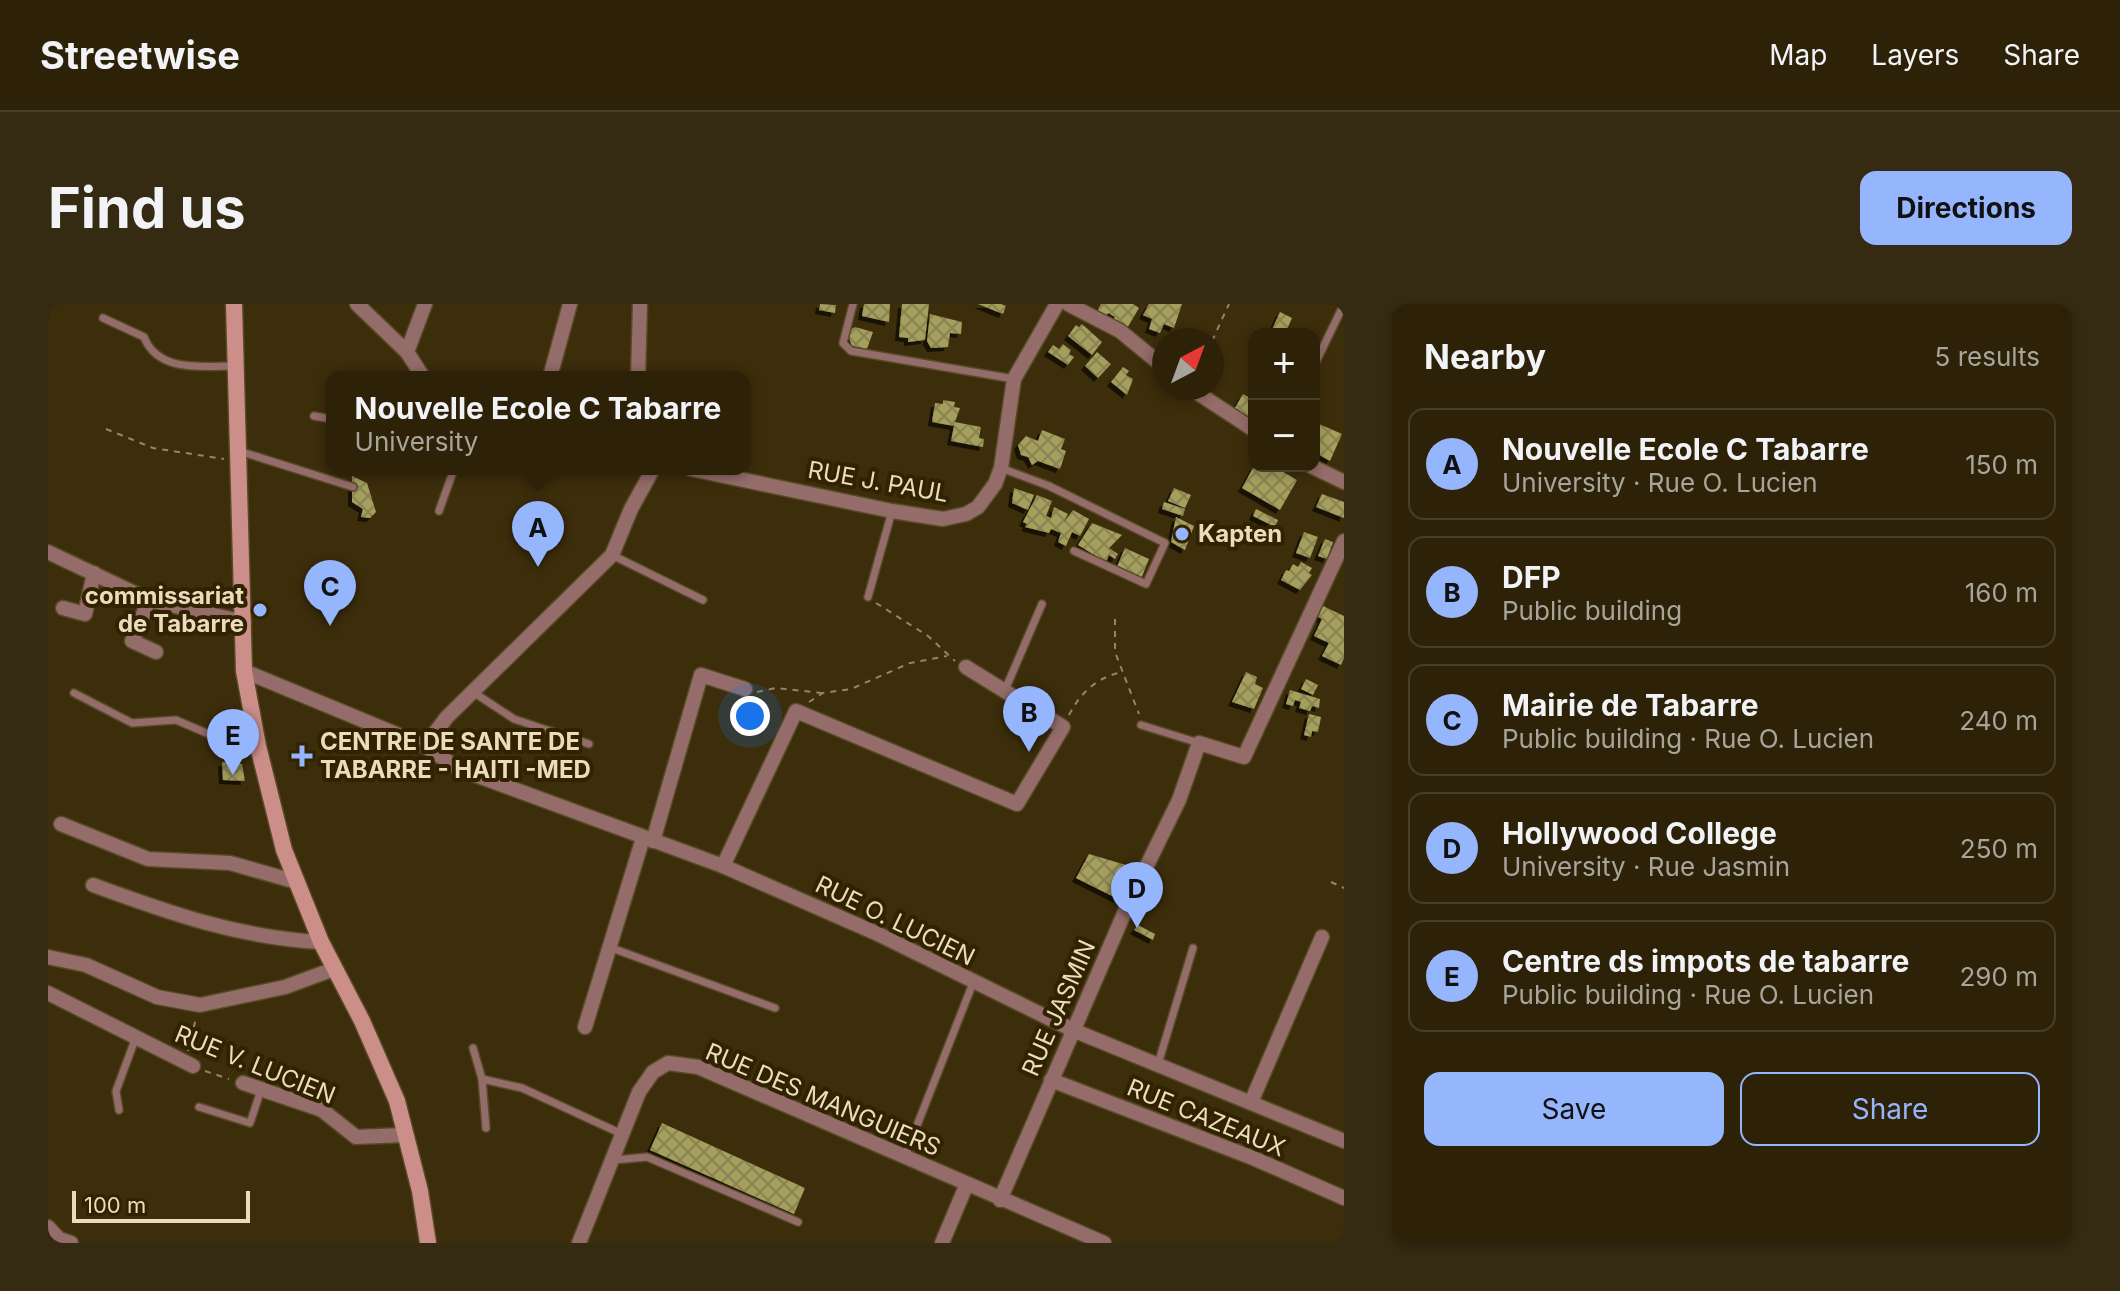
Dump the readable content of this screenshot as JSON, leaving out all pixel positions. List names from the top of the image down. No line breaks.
{"streets":{"street":["RUE J. PAUL","RUE O. LUCIEN","RUE JASMIN","RUE V. LUCIEN","RUE DES MANGUIERS","RUE CAZEAUX"]},"crossings":[["RUE O. LUCIEN","RUE JASMIN"],["RUE JASMIN","RUE DES MANGUIERS"],["RUE JASMIN","RUE CAZEAUX"]],"places":{"other":["Kapten","commissariat de Tabarre"],"health":["CENTRE DE SANTE DE TABARRE - HAITI -MED"]},"scale_bar":"100 m","north":"top right","page":{"header":"Streetwise","nav":["Map","Layers","Share"],"buttons":["Directions",["Save","Share"]],"title":"Find us","heading":["Nearby","5 results"],"map_buttons":["+","−"],"popup":["Nouvelle Ecole C Tabarre","University"],"list":[{"mark":"A","name":"Nouvelle Ecole C Tabarre","note":"University · Rue O. Lucien","value":"150 m"},{"mark":"B","name":"DFP","note":"Public building","value":"160 m"},{"mark":"C","name":"Mairie de Tabarre","note":"Public building · Rue O. Lucien","value":"240 m"},{"mark":"D","name":"Hollywood College","note":"University · Rue Jasmin","value":"250 m"},{"mark":"E","name":"Centre ds impots de tabarre","note":"Public building · Rue O. Lucien","value":"290 m"}],"pins":["A","C","B","E","D"],"scale":"100 m"}}
